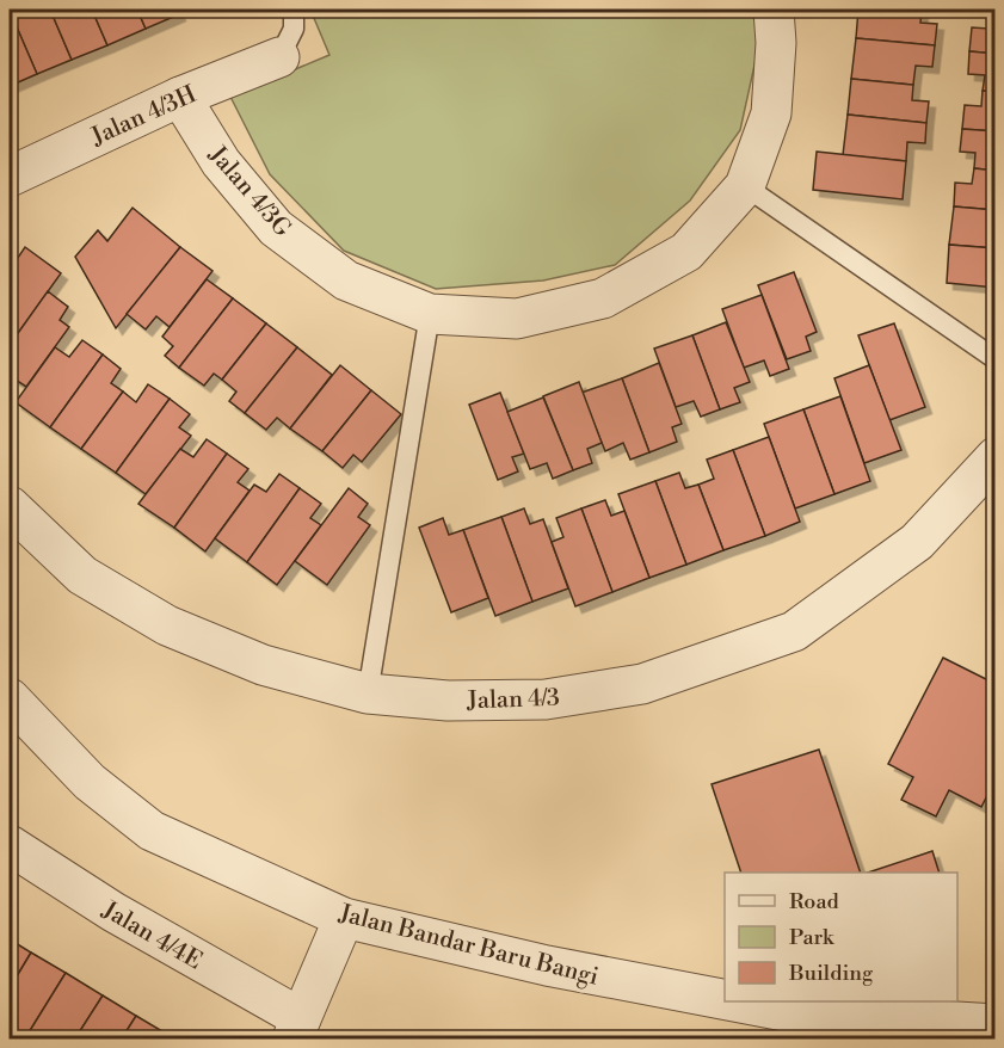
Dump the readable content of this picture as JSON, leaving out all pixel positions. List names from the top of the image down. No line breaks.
{"streets":{"street":["Jalan 4/3H","Jalan 4/3G","Jalan 4/3","Jalan 4/4E","Jalan Bandar Baru Bangi"]},"crossings":[["Jalan 4/3H","Jalan 4/3G"]],"legend":["Road","Park","Building"]}
